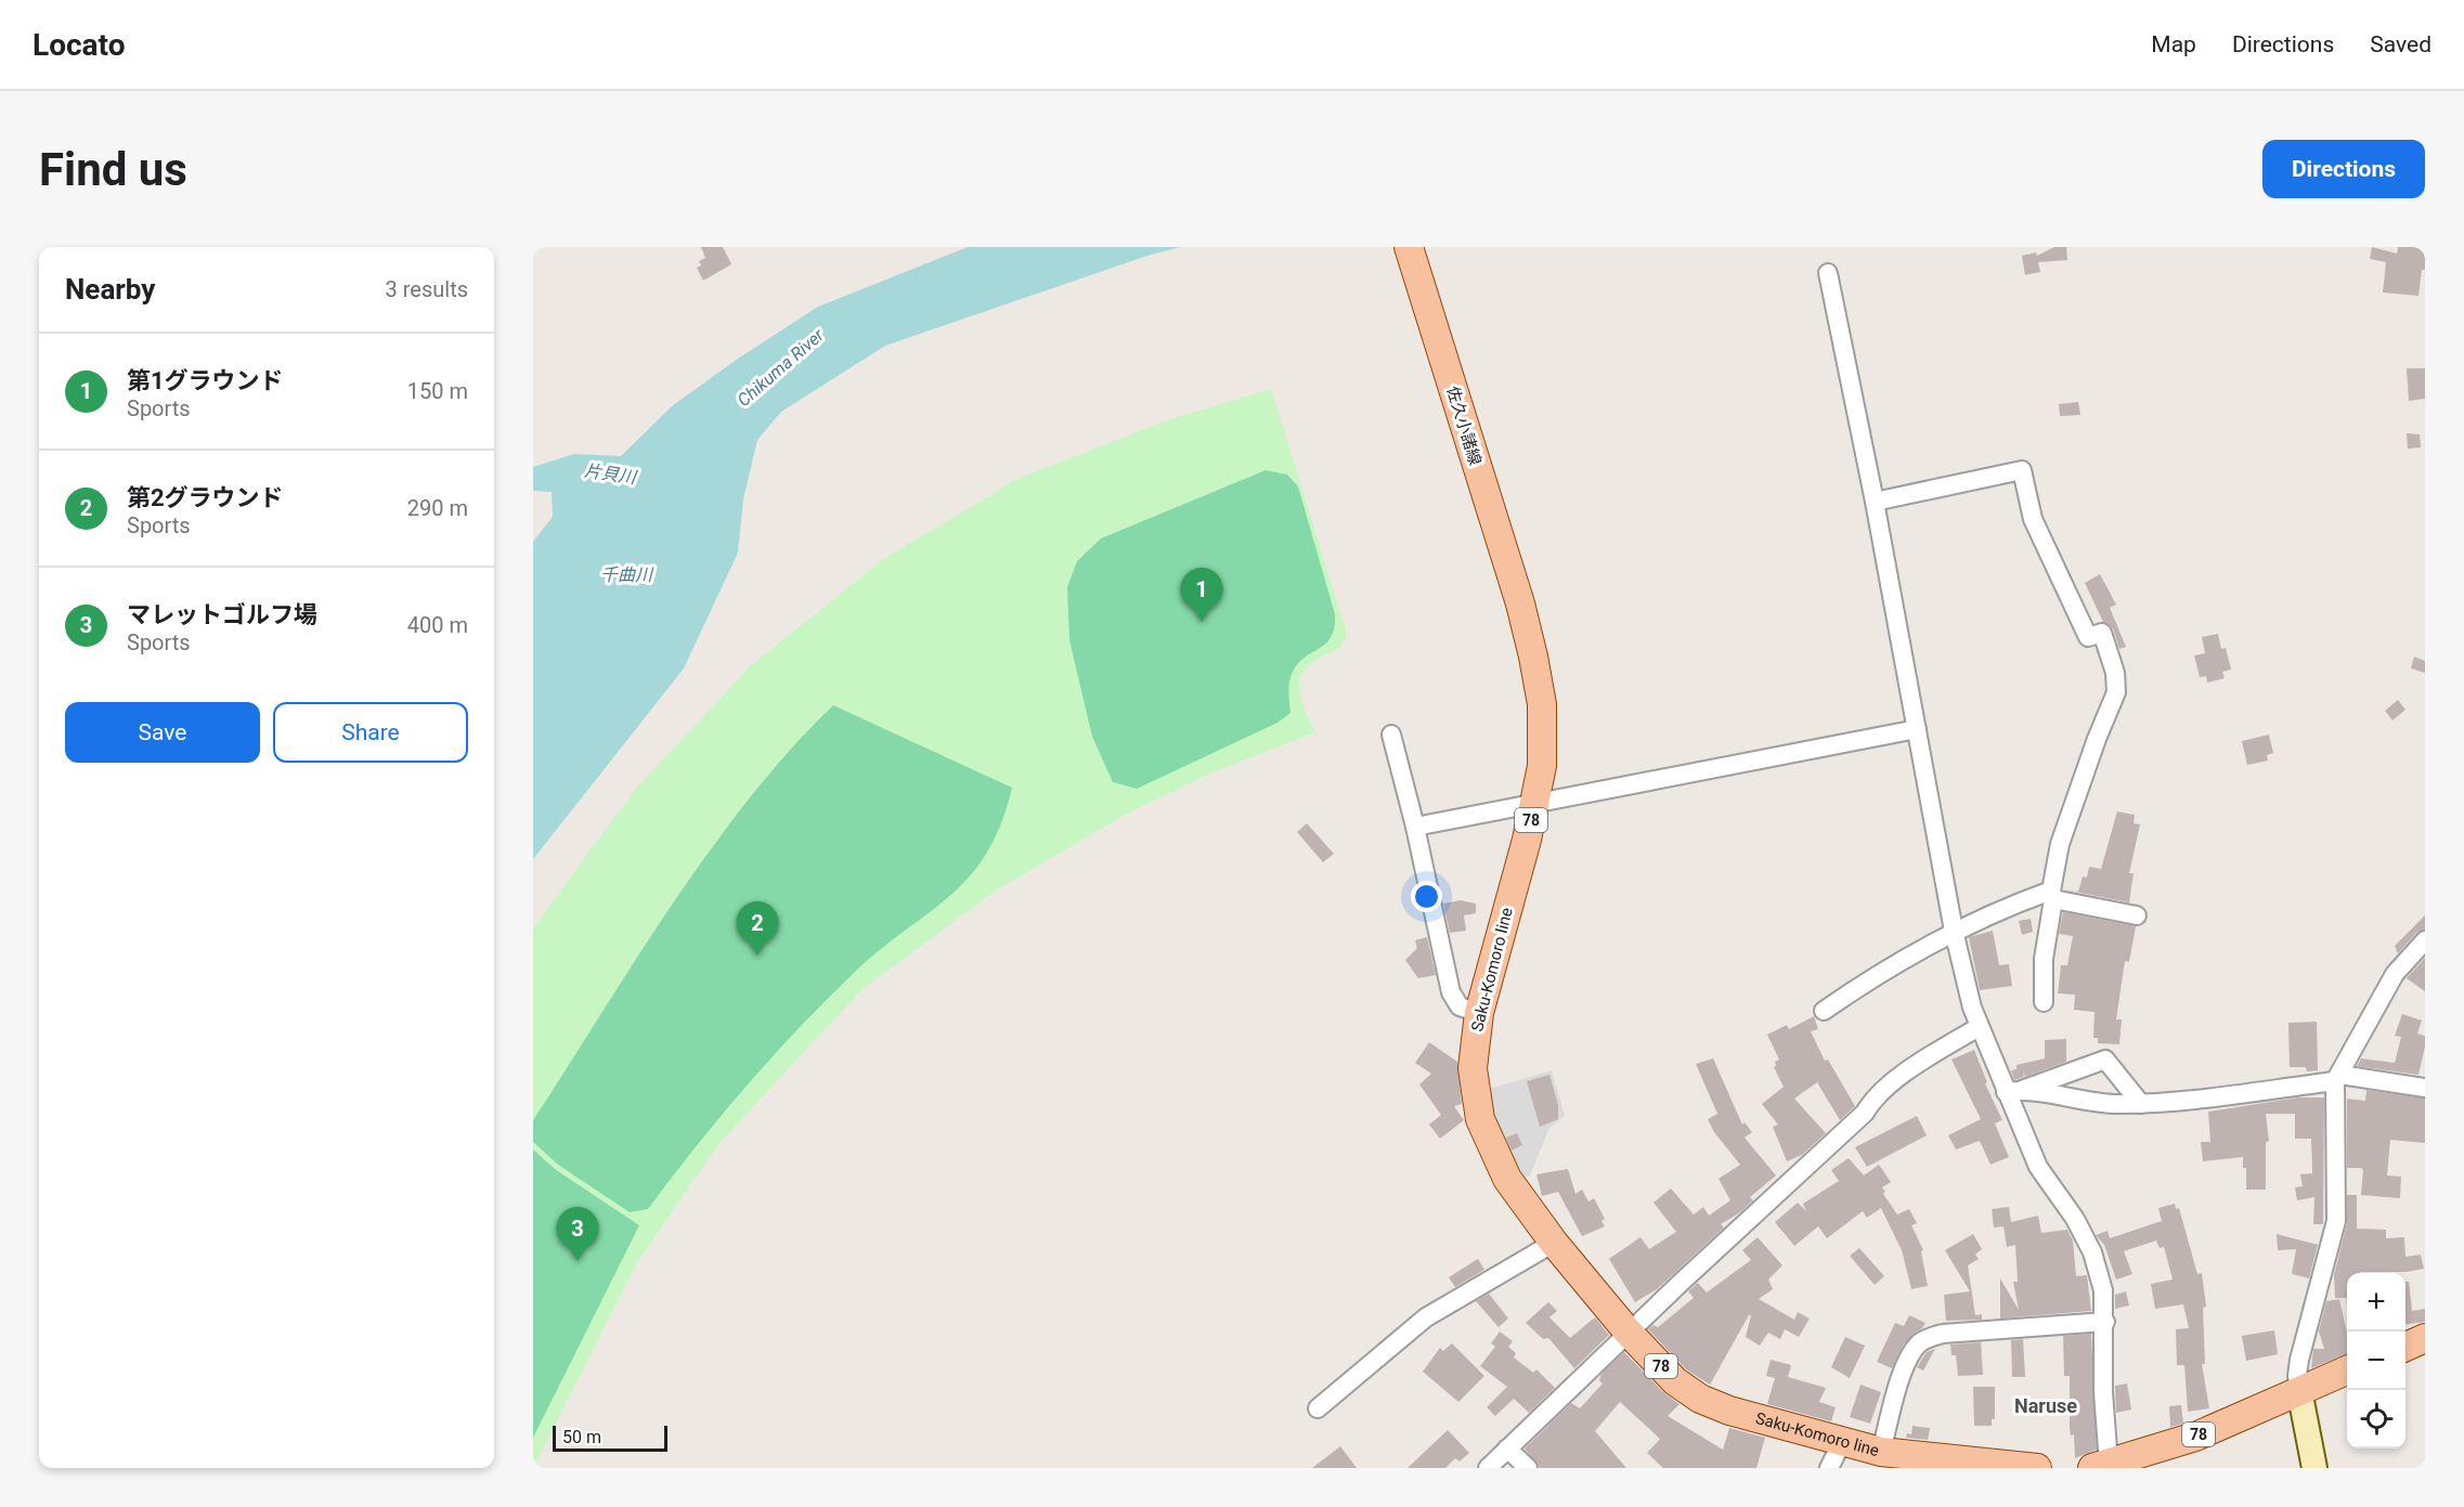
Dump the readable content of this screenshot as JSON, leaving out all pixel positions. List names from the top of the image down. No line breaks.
{"streets":{"main road":["佐久小諸線","78","Saku-Komoro line"]},"crossings":[["佐久小諸線","Saku-Komoro line"]],"districts":["Naruse"],"water":["Chikuma River","片貝川","千曲川"],"scale_bar":"50 m","page":{"header":"Locato","nav":["Map","Directions","Saved"],"buttons":["Directions",["Save","Share"]],"title":"Find us","heading":["Nearby","3 results"],"list":[{"mark":"1","name":"第1グラウンド","note":"Sports","value":"150 m"},{"mark":"2","name":"第2グラウンド","note":"Sports","value":"290 m"},{"mark":"3","name":"マレットゴルフ場","note":"Sports","value":"400 m"}],"pins":["1","2","3"],"map_buttons":["+","−"],"scale":"50 m"}}
